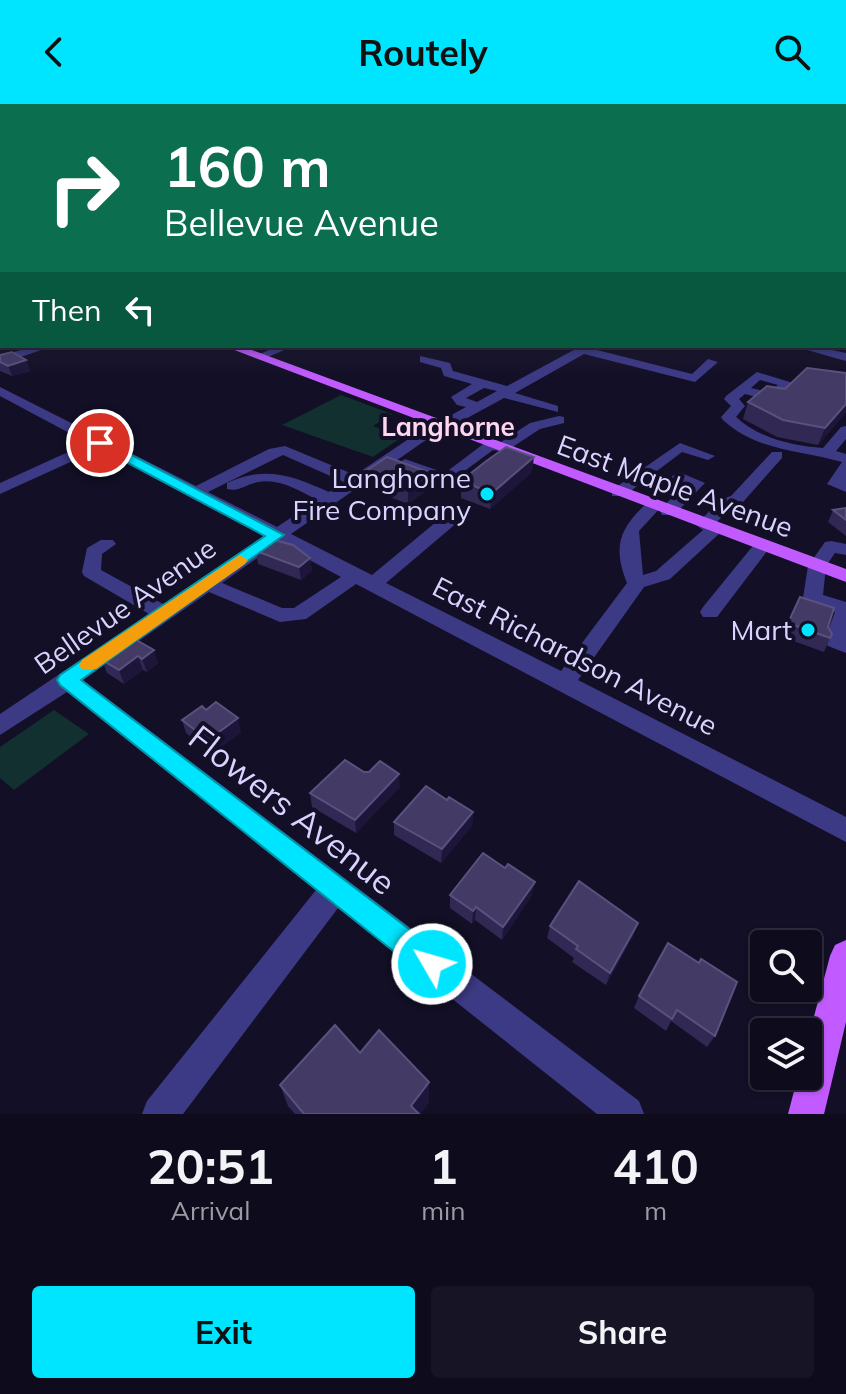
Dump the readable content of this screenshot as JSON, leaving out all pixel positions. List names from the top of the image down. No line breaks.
{"streets":{"main road":["East Maple Avenue"],"street":["Bellevue Avenue","East Richardson Avenue","Flowers Avenue"]},"crossings":[["East Maple Avenue","Bellevue Avenue"],["Bellevue Avenue","East Richardson Avenue"],["Bellevue Avenue","Flowers Avenue"]],"districts":["Langhorne"],"places":["Langhorne Fire Company","Mart"],"page":{"header":"Routely","turn":["160 m","Bellevue Avenue"],"then":"Then","eta":["20:51","Arrival","1","min","410","m"],"buttons":["Exit","Share"]}}
